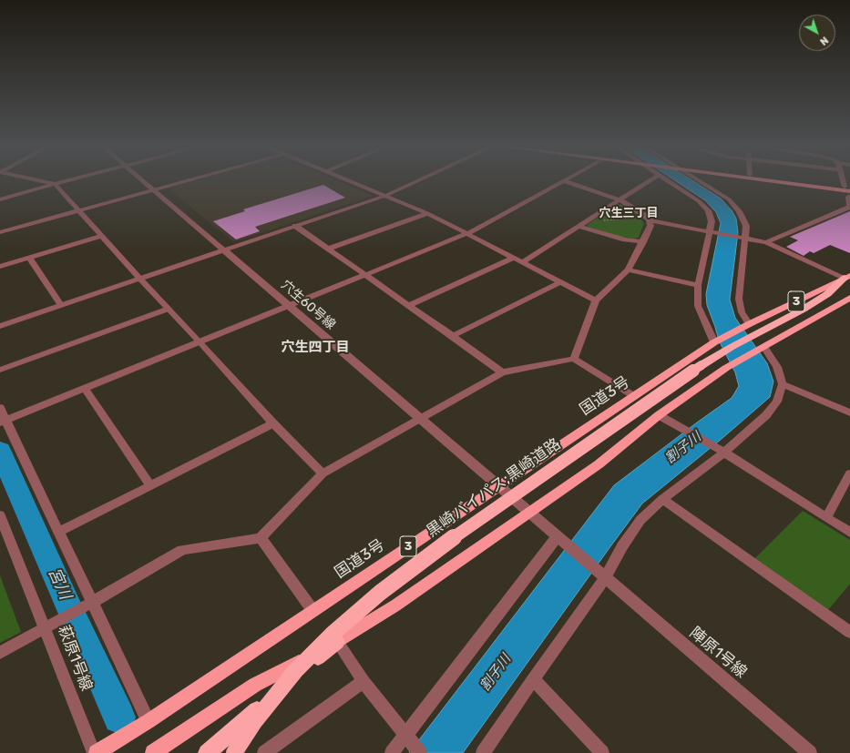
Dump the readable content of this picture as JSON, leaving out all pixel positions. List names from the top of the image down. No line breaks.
{"streets":{"highway":["3","国道3号","黒崎バイパス;黒崎道路"],"street":["穴生60号線","陣原1号線","萩原1号線"]},"crossings":[["3","穴生60号線"],["穴生60号線","国道3号"],["穴生60号線","陣原1号線"],["国道3号","黒崎バイパス;黒崎道路"]],"districts":["穴生三丁目","穴生四丁目"],"water":["割子川","宮川"],"north":"bottom right"}
